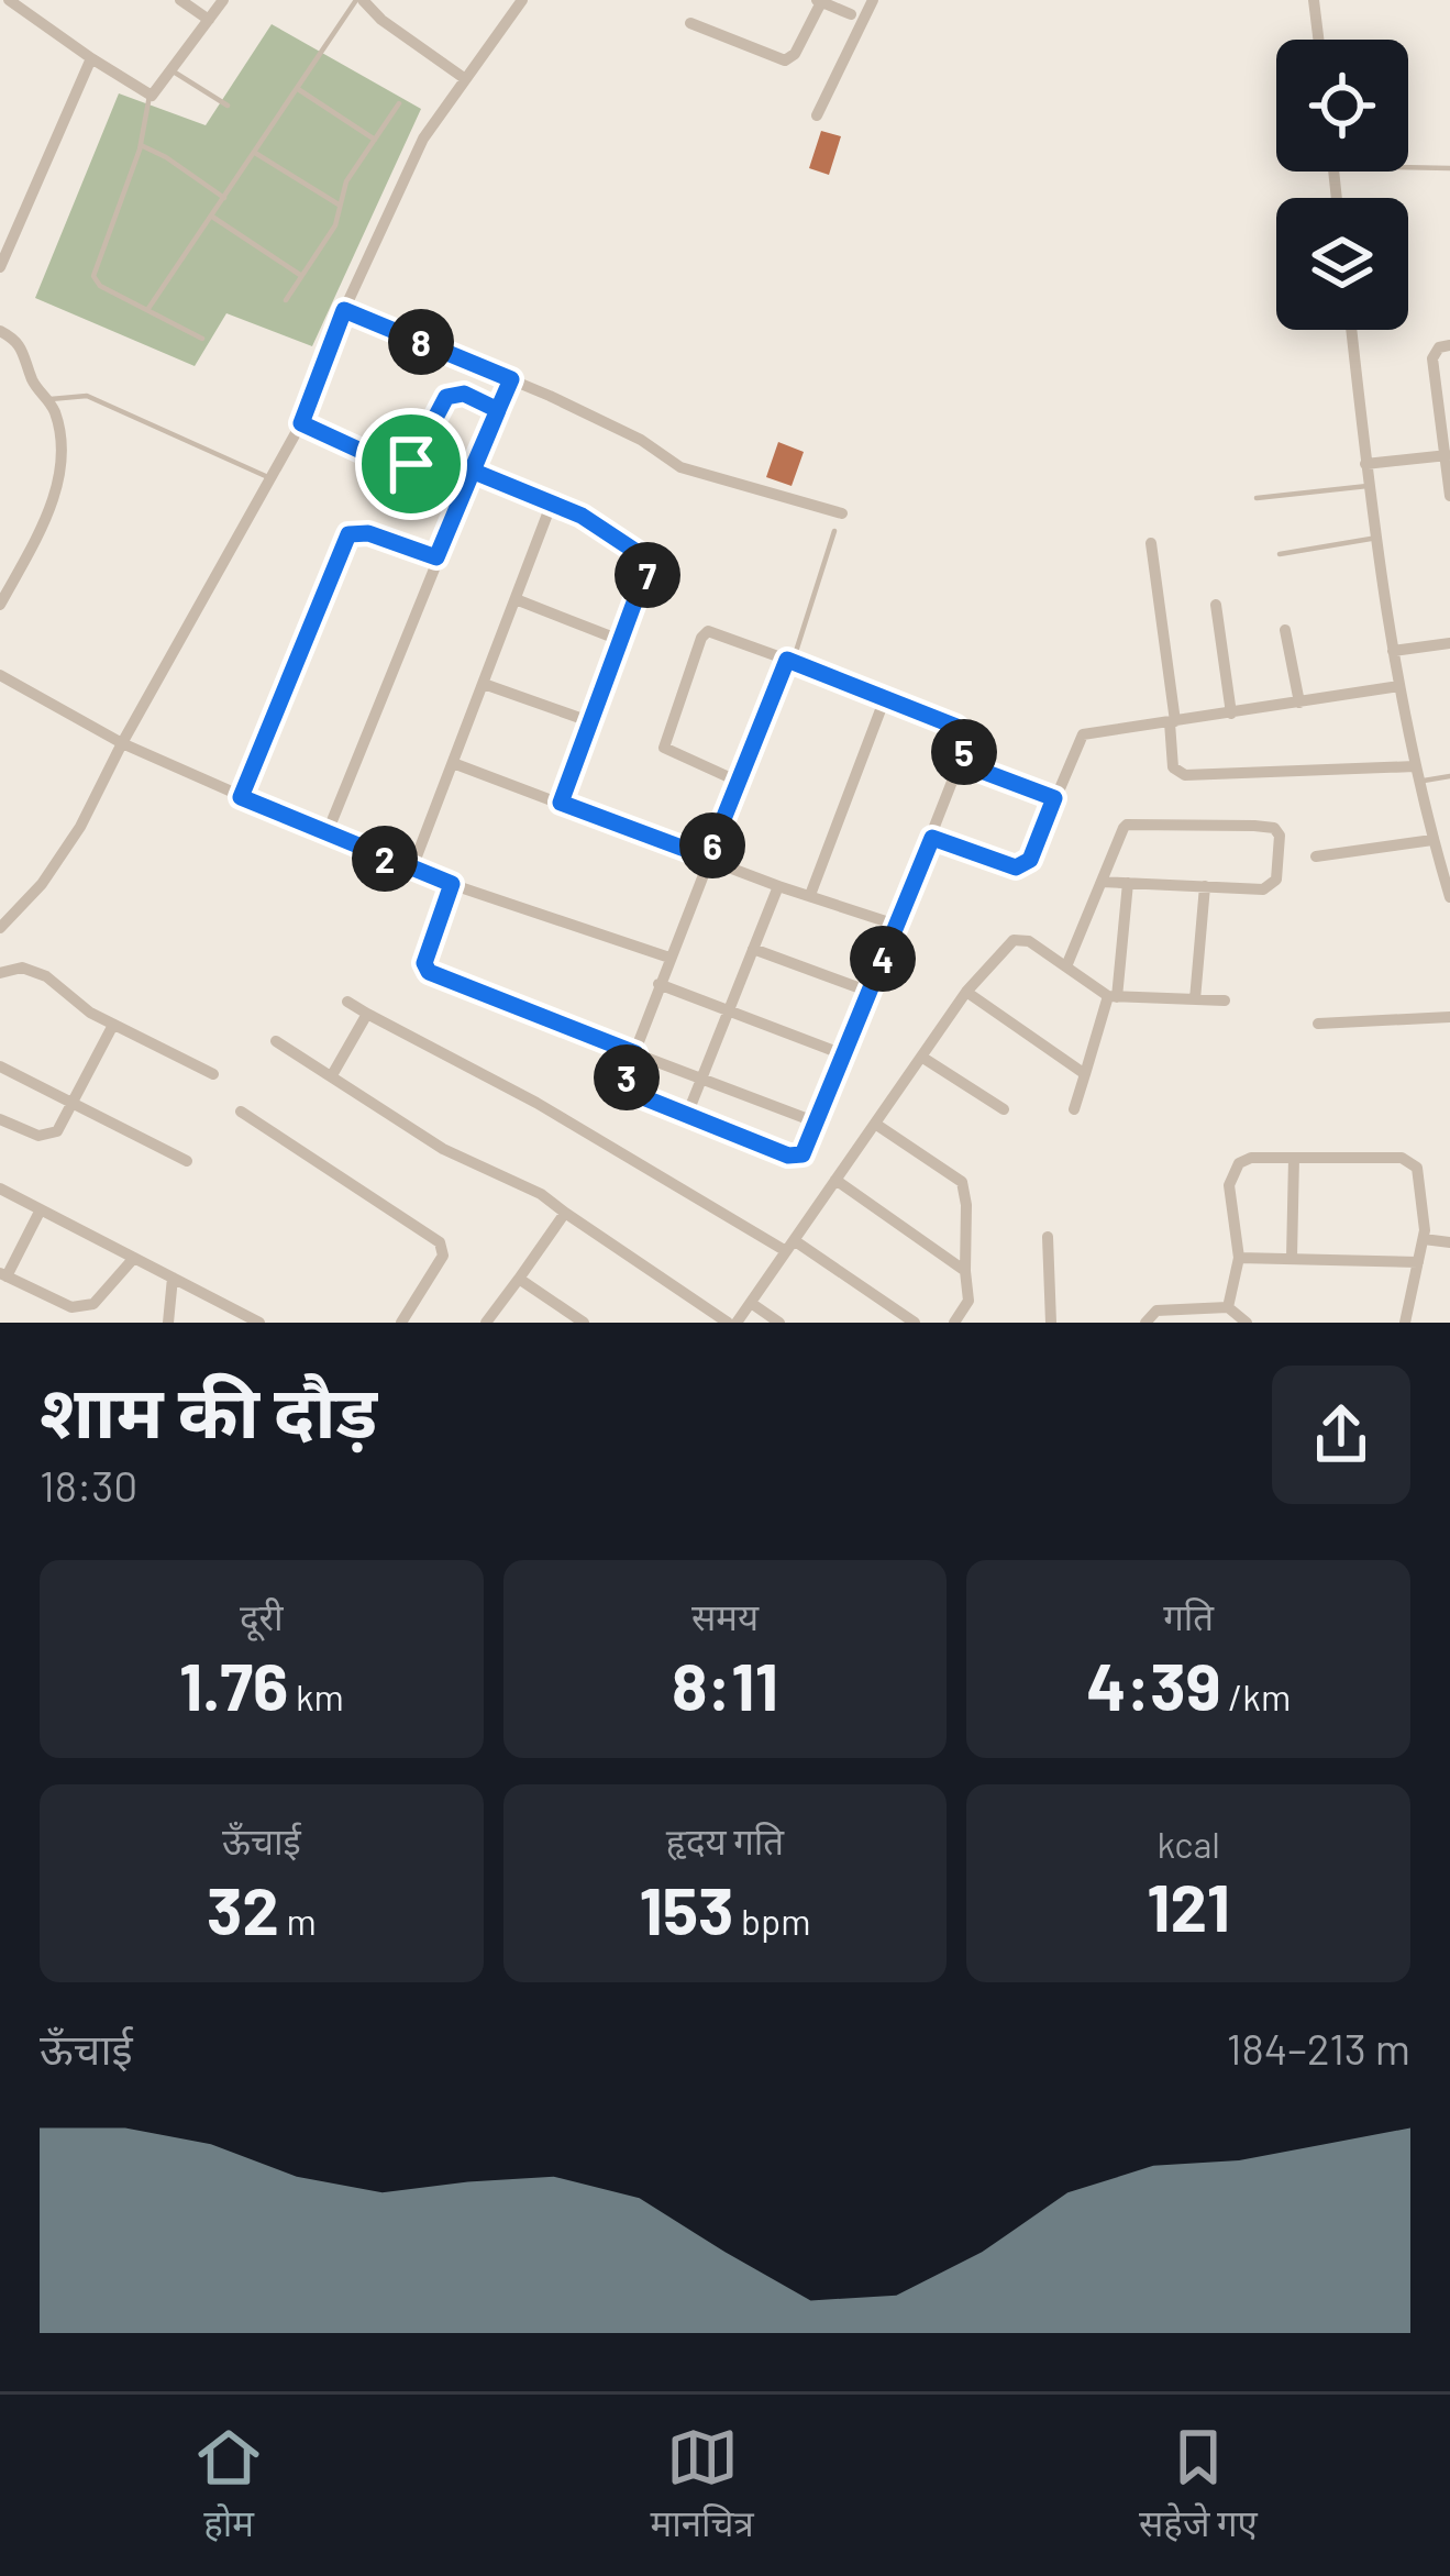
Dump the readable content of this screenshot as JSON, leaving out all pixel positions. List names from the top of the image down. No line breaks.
{"page":{"pins":["8","7","5","6","2","4","3"],"heading":["शाम की दौड़","18:30"],"stats":[["दूरी","1.76 km"],["समय","8:11"],["गति","4:39 /km"],["ऊँचाई","32 m"],["हृदय गति","153 bpm"],["kcal","121"]],"chart":["ऊँचाई","184–213 m"],"tabs":["होम","मानचित्र","सहेजे गए"]}}
